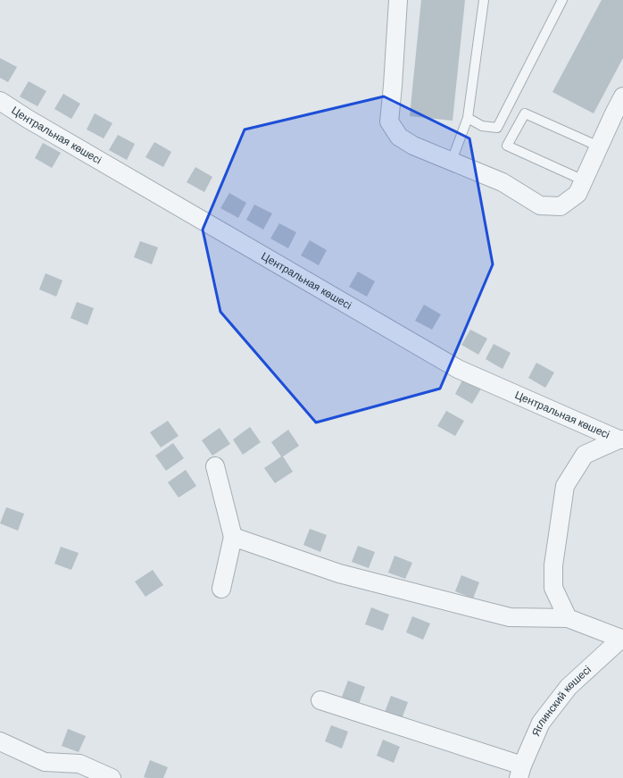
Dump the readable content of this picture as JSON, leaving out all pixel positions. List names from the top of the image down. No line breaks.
{"streets":{"street":["Центральная көшесі","Яглинский көшесі"]}}
